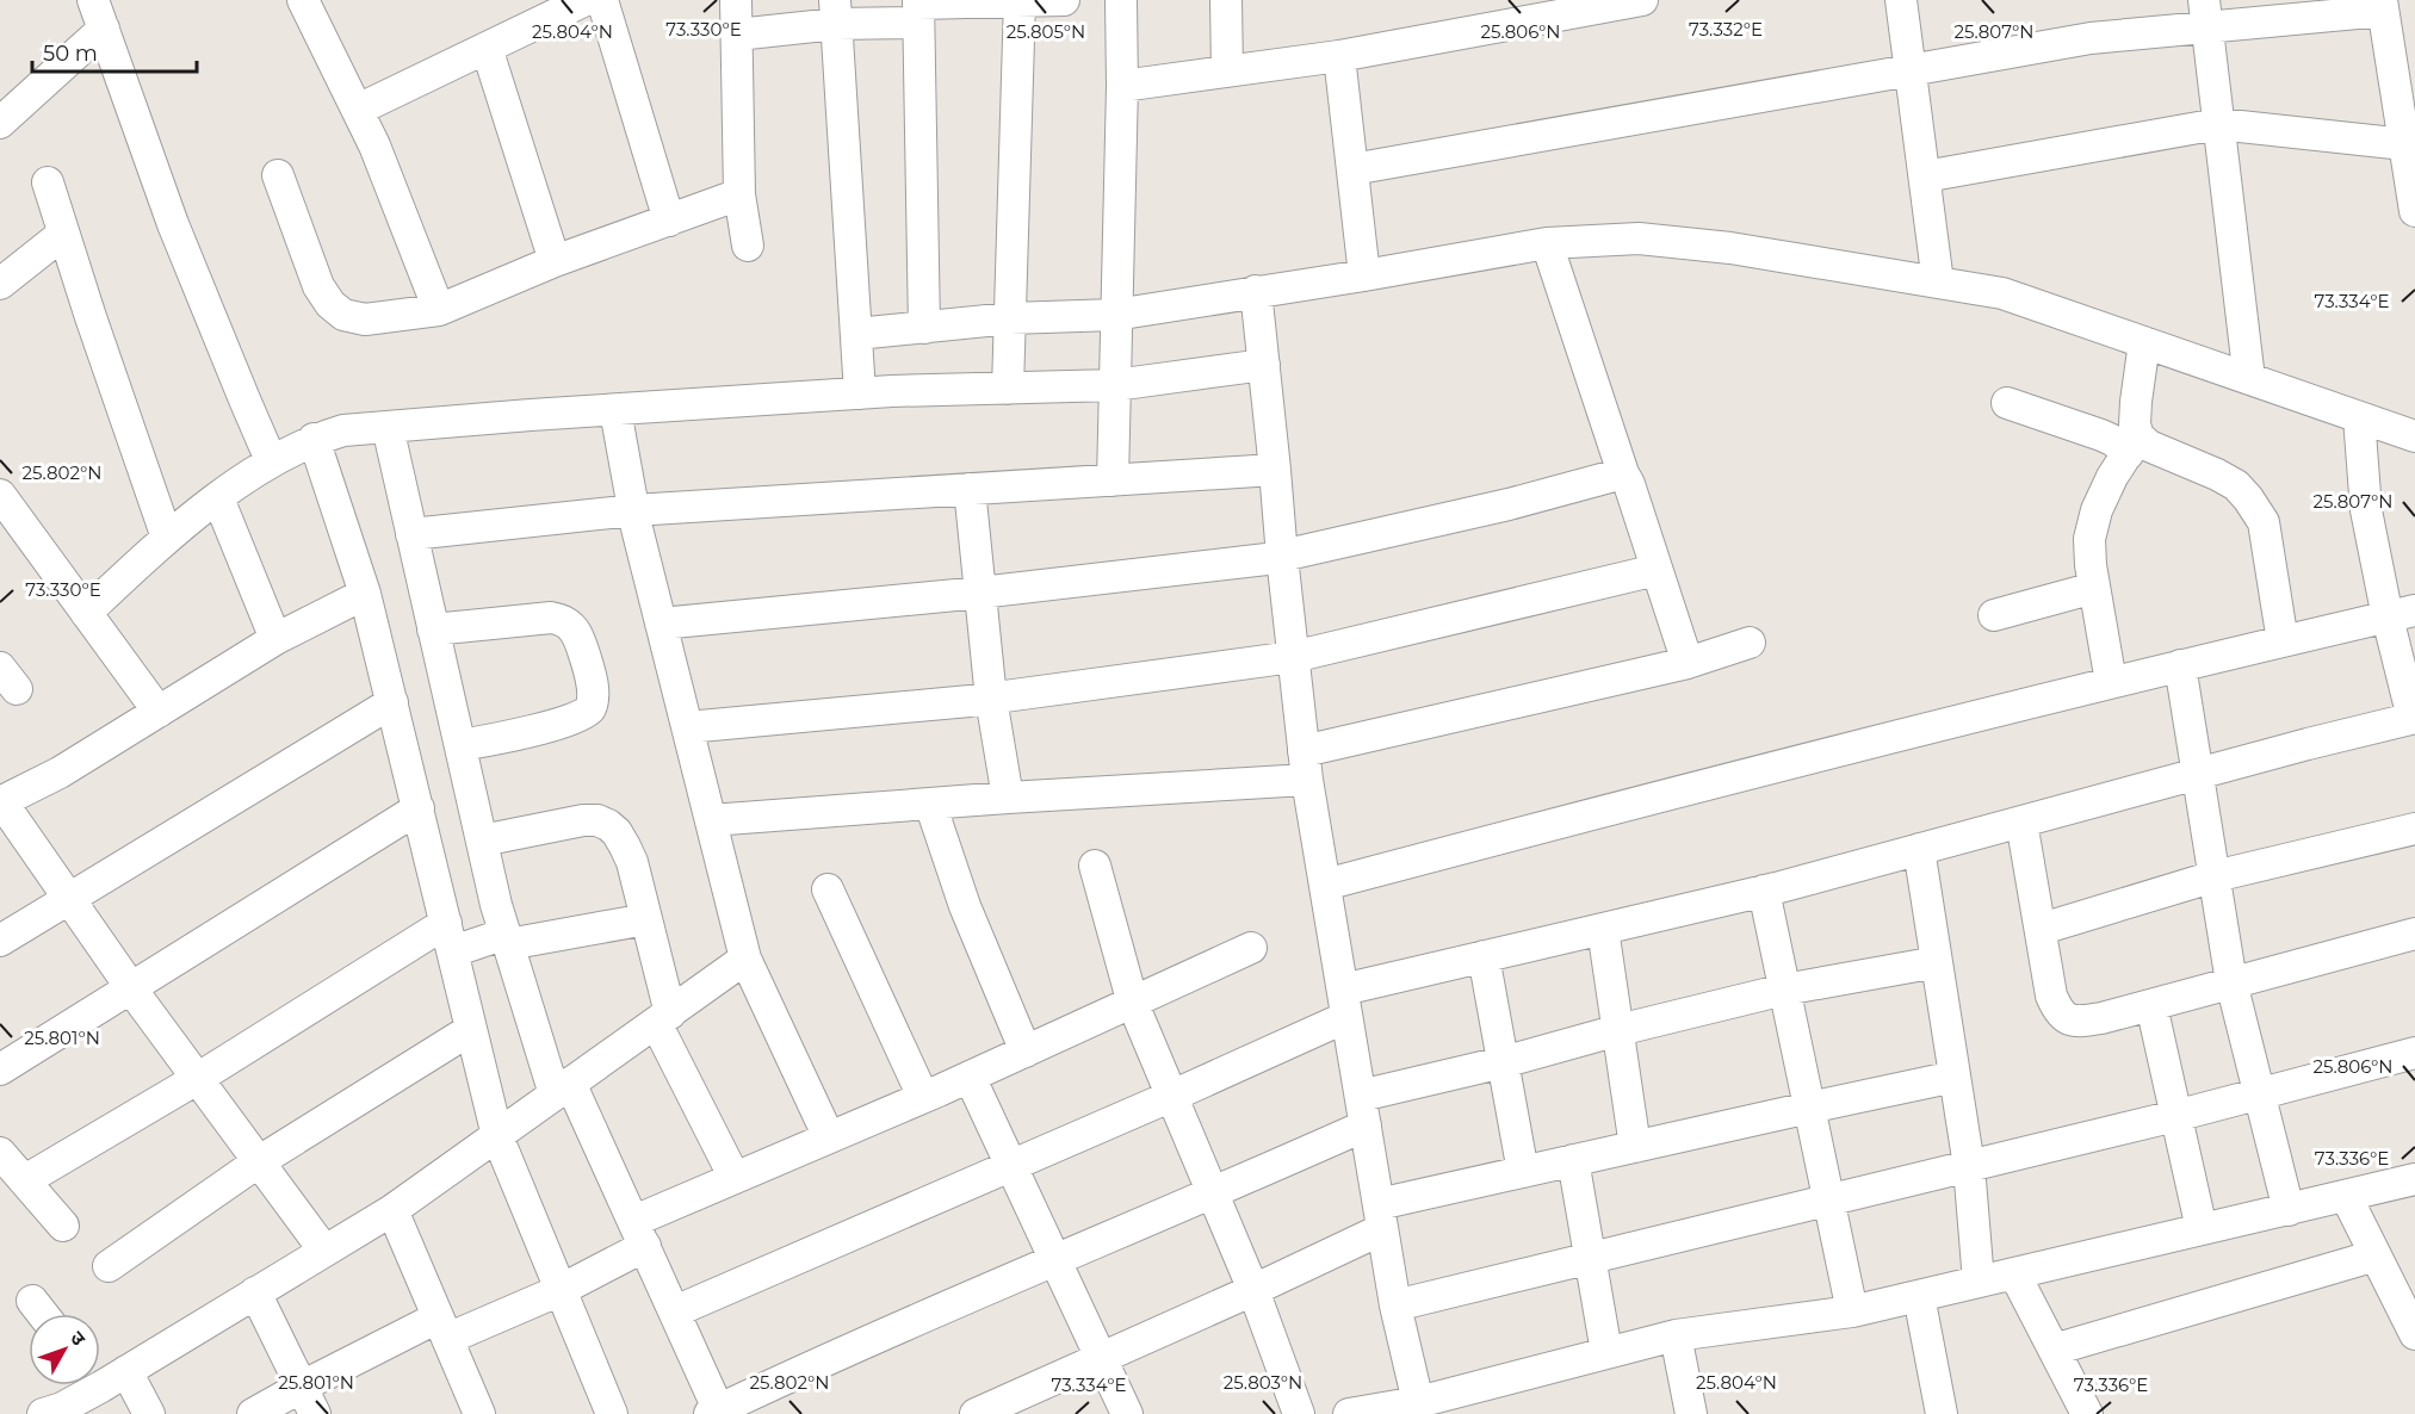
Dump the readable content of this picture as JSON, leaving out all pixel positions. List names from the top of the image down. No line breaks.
{"scale_bar":"50 m","north":"top right","coordinates":["73.330°E","73.332°E","25.804°N","25.805°N","25.806°N","25.807°N","73.334°E","25.802°N","25.801°N","73.336°E","25.803°N"]}
